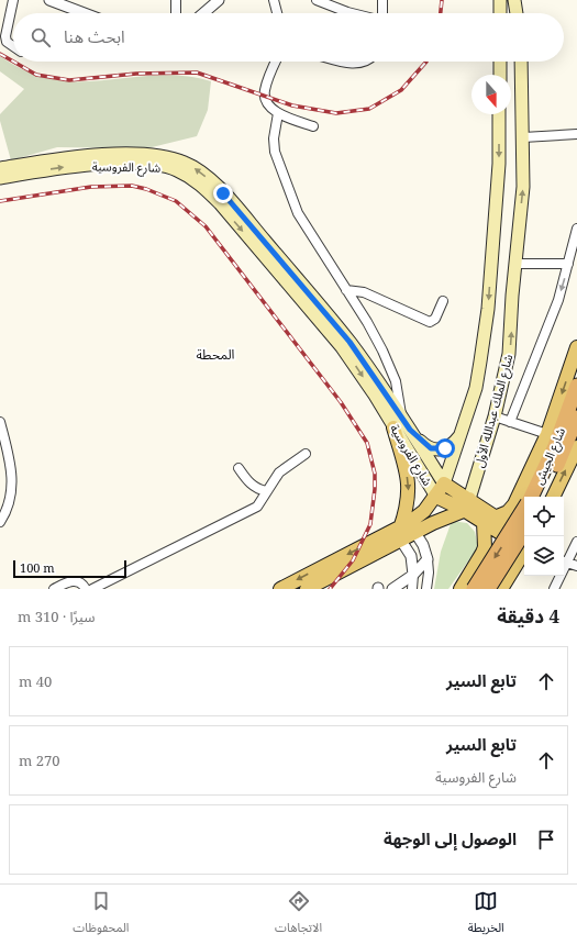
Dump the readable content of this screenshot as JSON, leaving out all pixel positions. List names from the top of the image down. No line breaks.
{"streets":{"highway":["شارع الجيش"],"main road":["شارع الفروسية","شارع الملك عبدالله الأول"]},"crossings":[["شارع الفروسية","شارع الملك عبدالله الأول"]],"districts":["المحطة"],"scale_bar":"100 m","north":"bottom","page":{"search":"ابحث هنا","scale":"100 m","heading":["4 دقيقة","سيرًا · 310 m"],"list":[["تابع السير","40 m"],["تابع السير","شارع الفروسية","270 m"],"الوصول إلى الوجهة"],"nav":["الخريطة","الاتجاهات","المحفوظات"]}}
